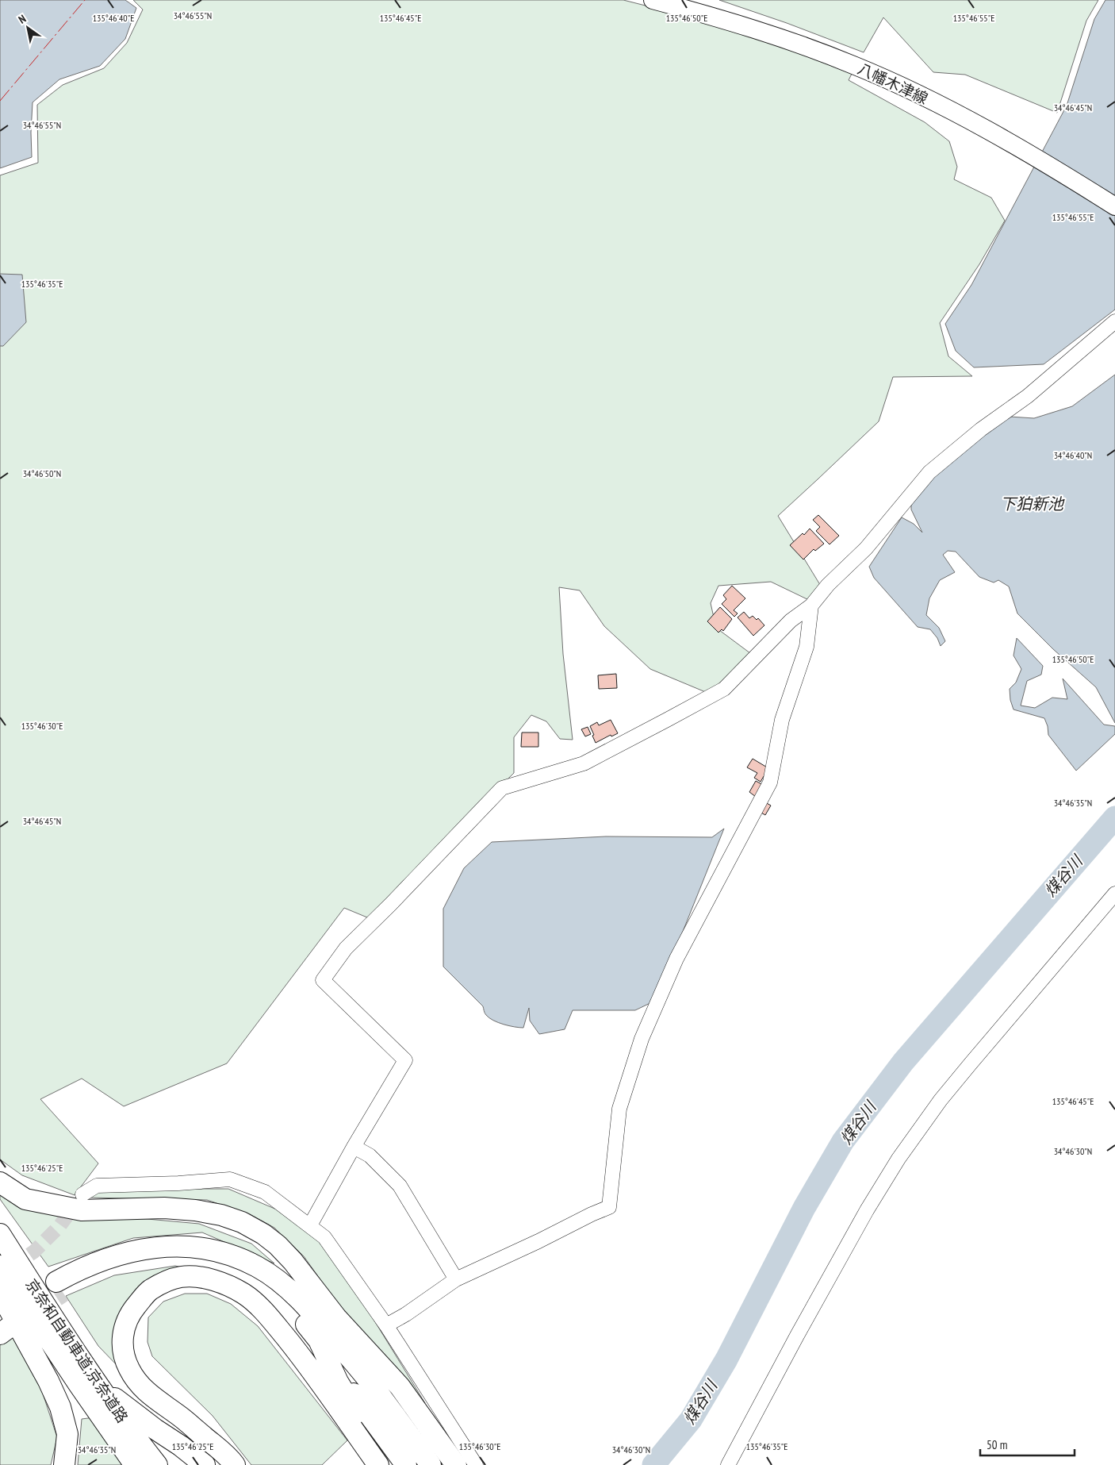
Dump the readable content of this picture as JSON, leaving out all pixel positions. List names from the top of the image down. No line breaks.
{"streets":{"highway":["京奈和自動車道;京奈道路"],"main road":["八幡木津線"]},"water":["下狛新池","煤谷川"],"scale_bar":"50 m","north":"top left","coordinates":["34°46'55\"N","135°46'50\"E","135°46'40\"E","135°46'45\"E","135°46'55\"E","34°46'45\"N","135°46'35\"E","34°46'40\"N","34°46'50\"N","135°46'30\"E","34°46'35\"N","34°46'30\"N","135°46'25\"E"]}
